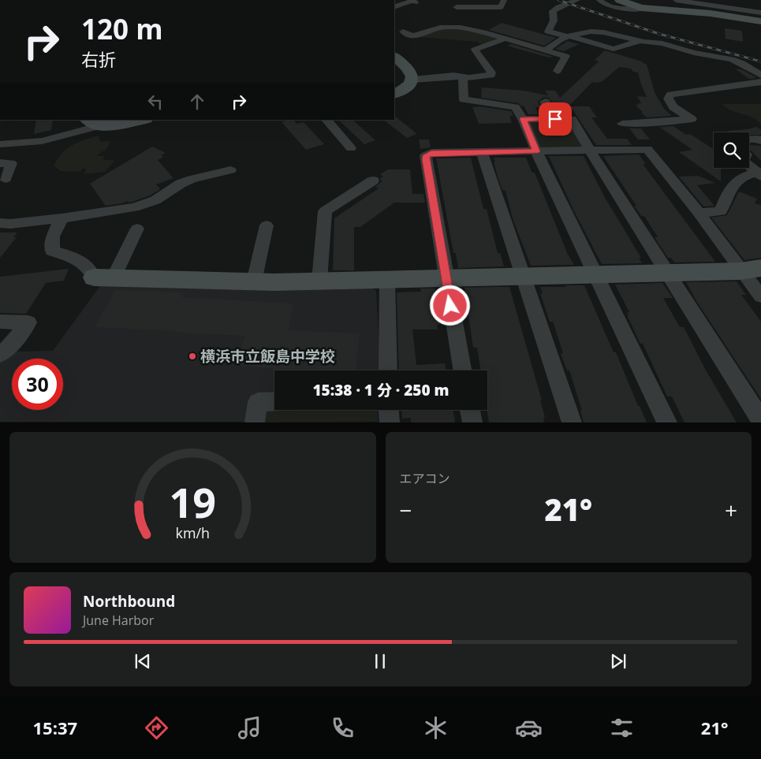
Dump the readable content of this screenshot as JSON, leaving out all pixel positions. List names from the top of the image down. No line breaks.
{"places":["横浜市立飯島中学校"],"page":{"turn":["120 m","右折"],"limit":"30","trip":"15:38 · 1 分 · 250 m","tile":"エアコン","heat":["−","21°","+"],"song":["Northbound","June Harbor"],"tabs":["15:37","21°"],"gauge":["19","km/h"]}}
